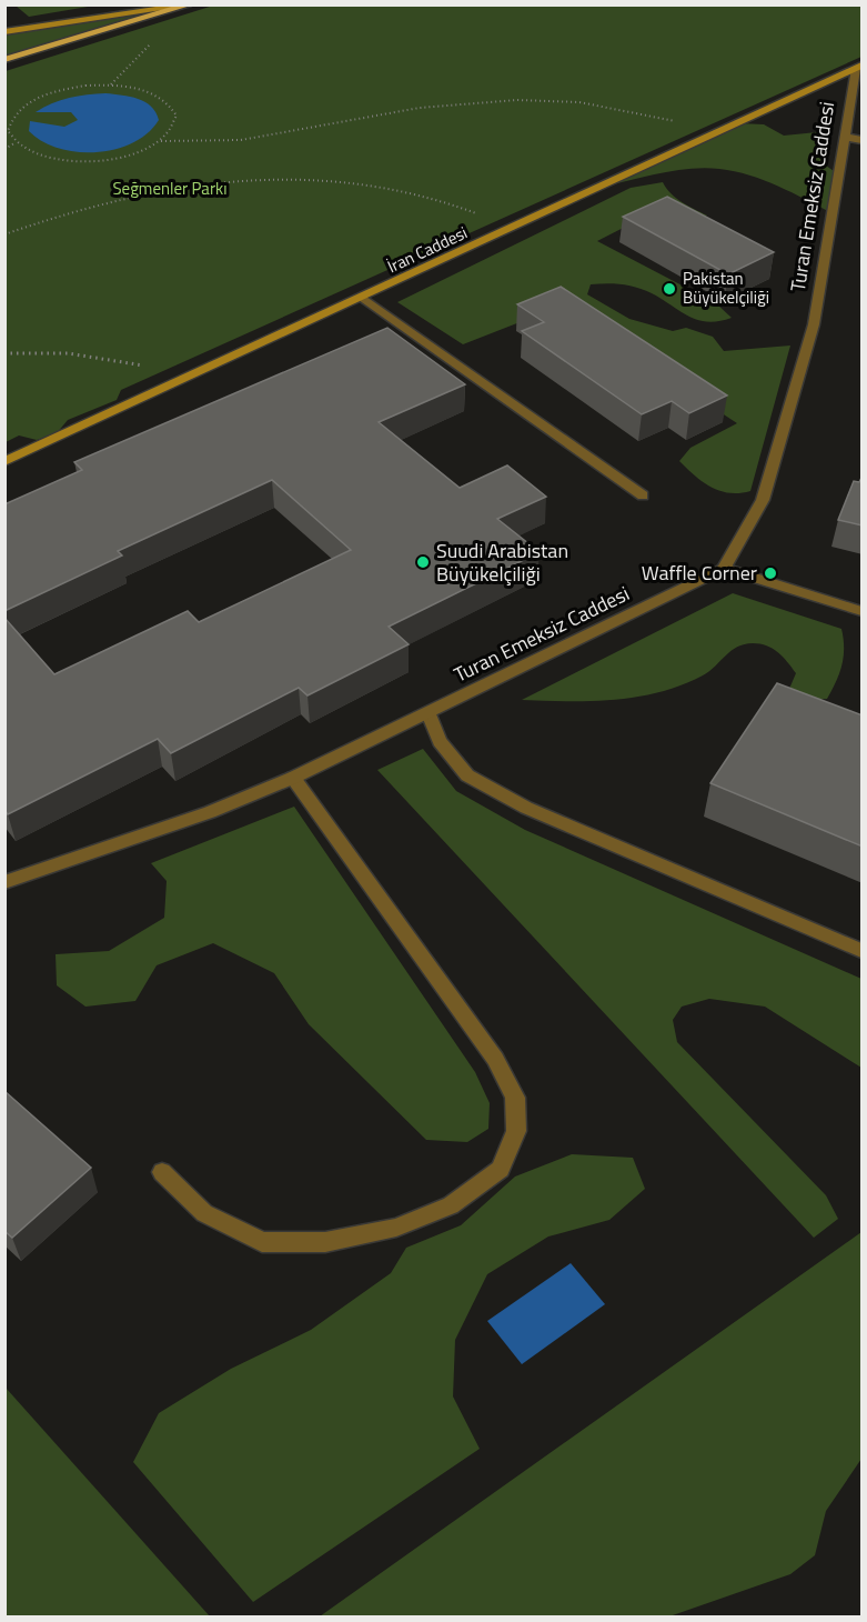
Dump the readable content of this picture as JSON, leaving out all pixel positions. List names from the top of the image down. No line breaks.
{"streets":{"main road":["İran Caddesi"],"street":["Turan Emeksiz Caddesi"]},"crossings":[["Turan Emeksiz Caddesi","İran Caddesi"]],"parks":["Seğmenler Parkı"],"places":["Pakistan Büyükelçiliği","Suudi Arabistan Büyükelçiliği","Waffle Corner"]}
